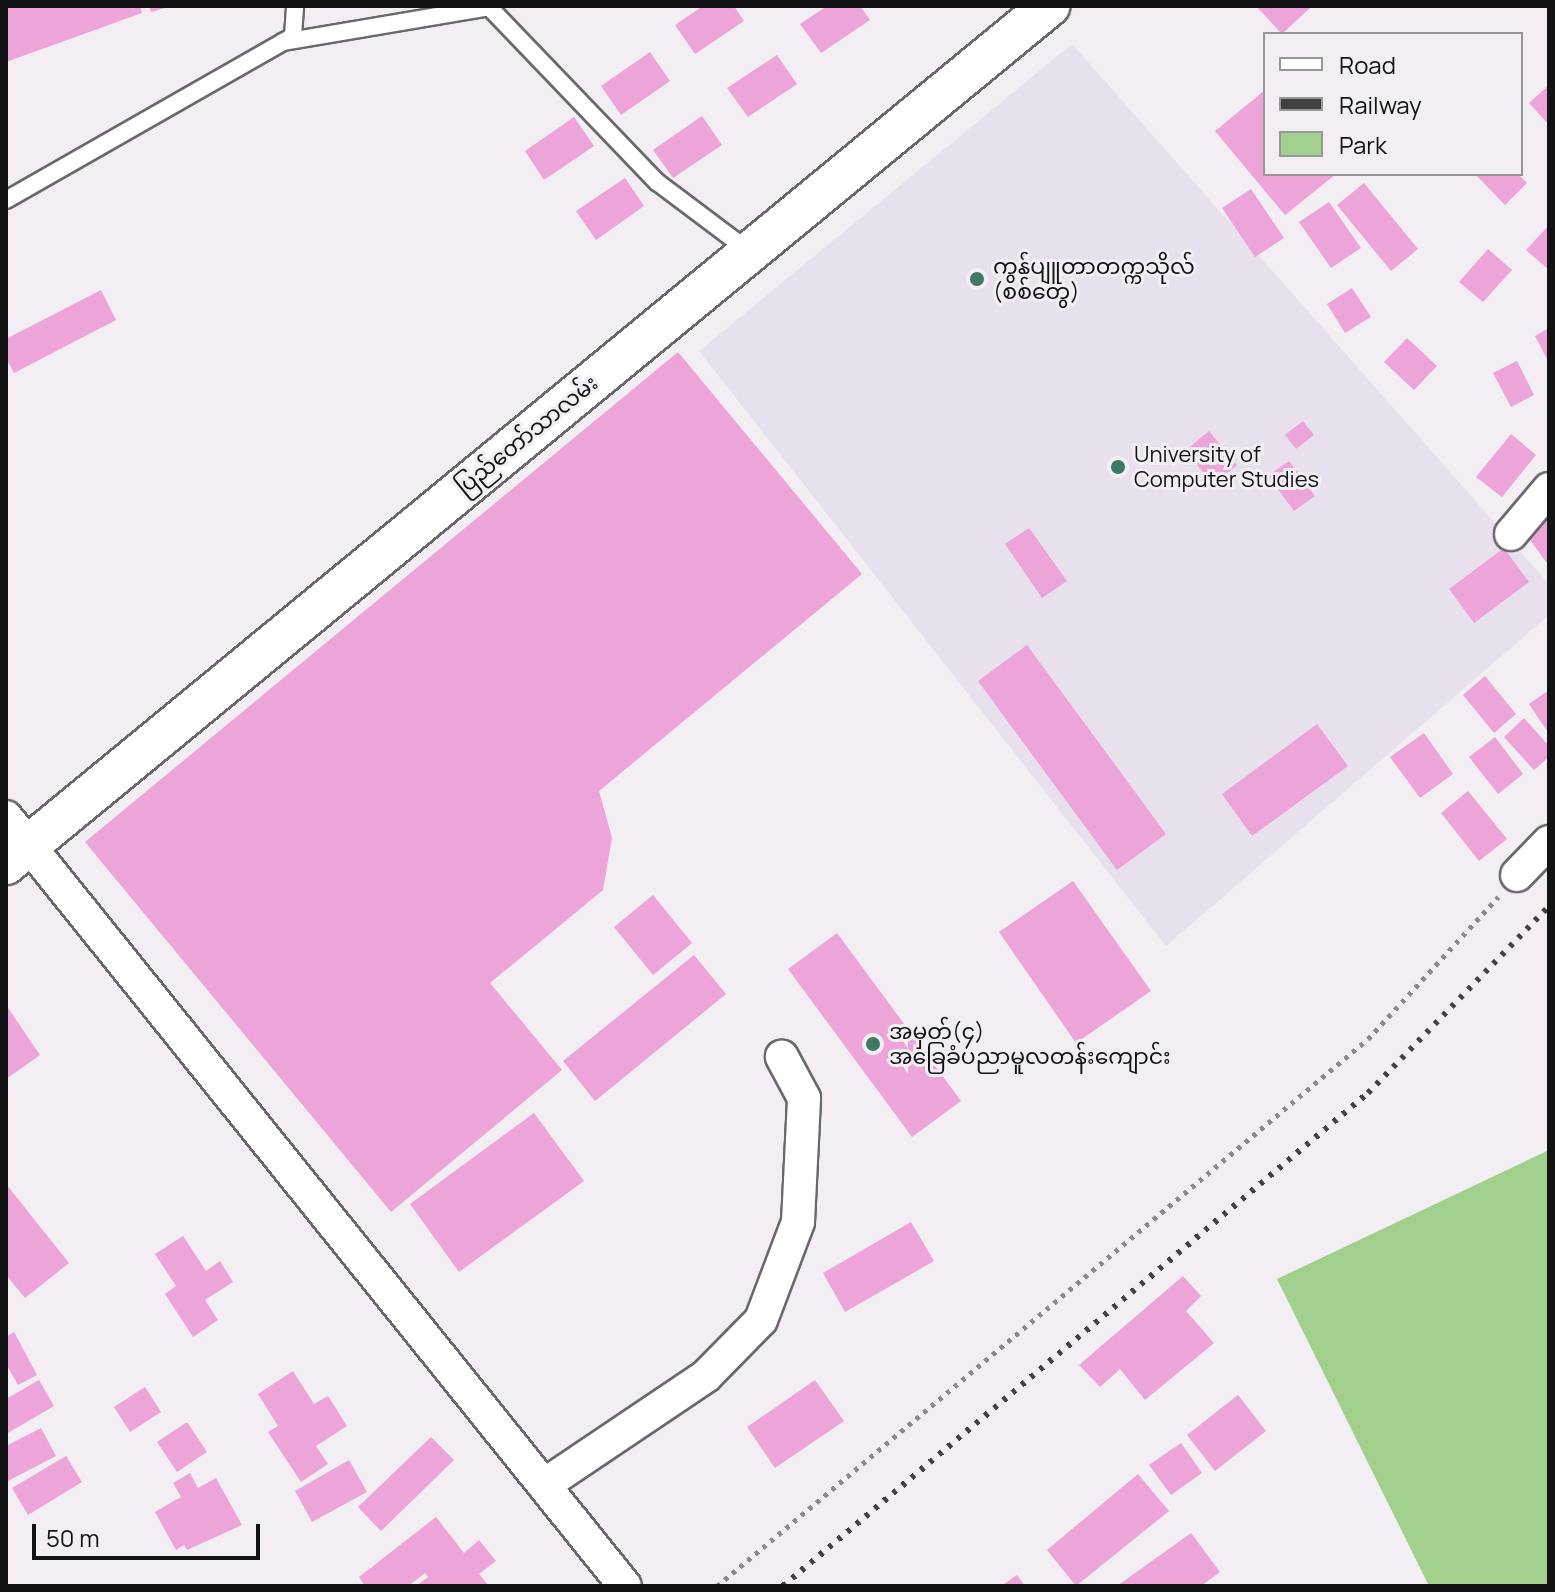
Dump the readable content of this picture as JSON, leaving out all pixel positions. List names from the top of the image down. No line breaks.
{"streets":{"street":["ပြည်တော်သာလမ်း"]},"places":["ကွန်ပျူတာတက္ကသိုလ် (စစ်တွေ)","University of Computer Studies","အမှတ်(၄) အခြေခံပညာမူလတန်းကျောင်း"],"legend":["Road","Railway","Park"],"scale_bar":"50 m"}
